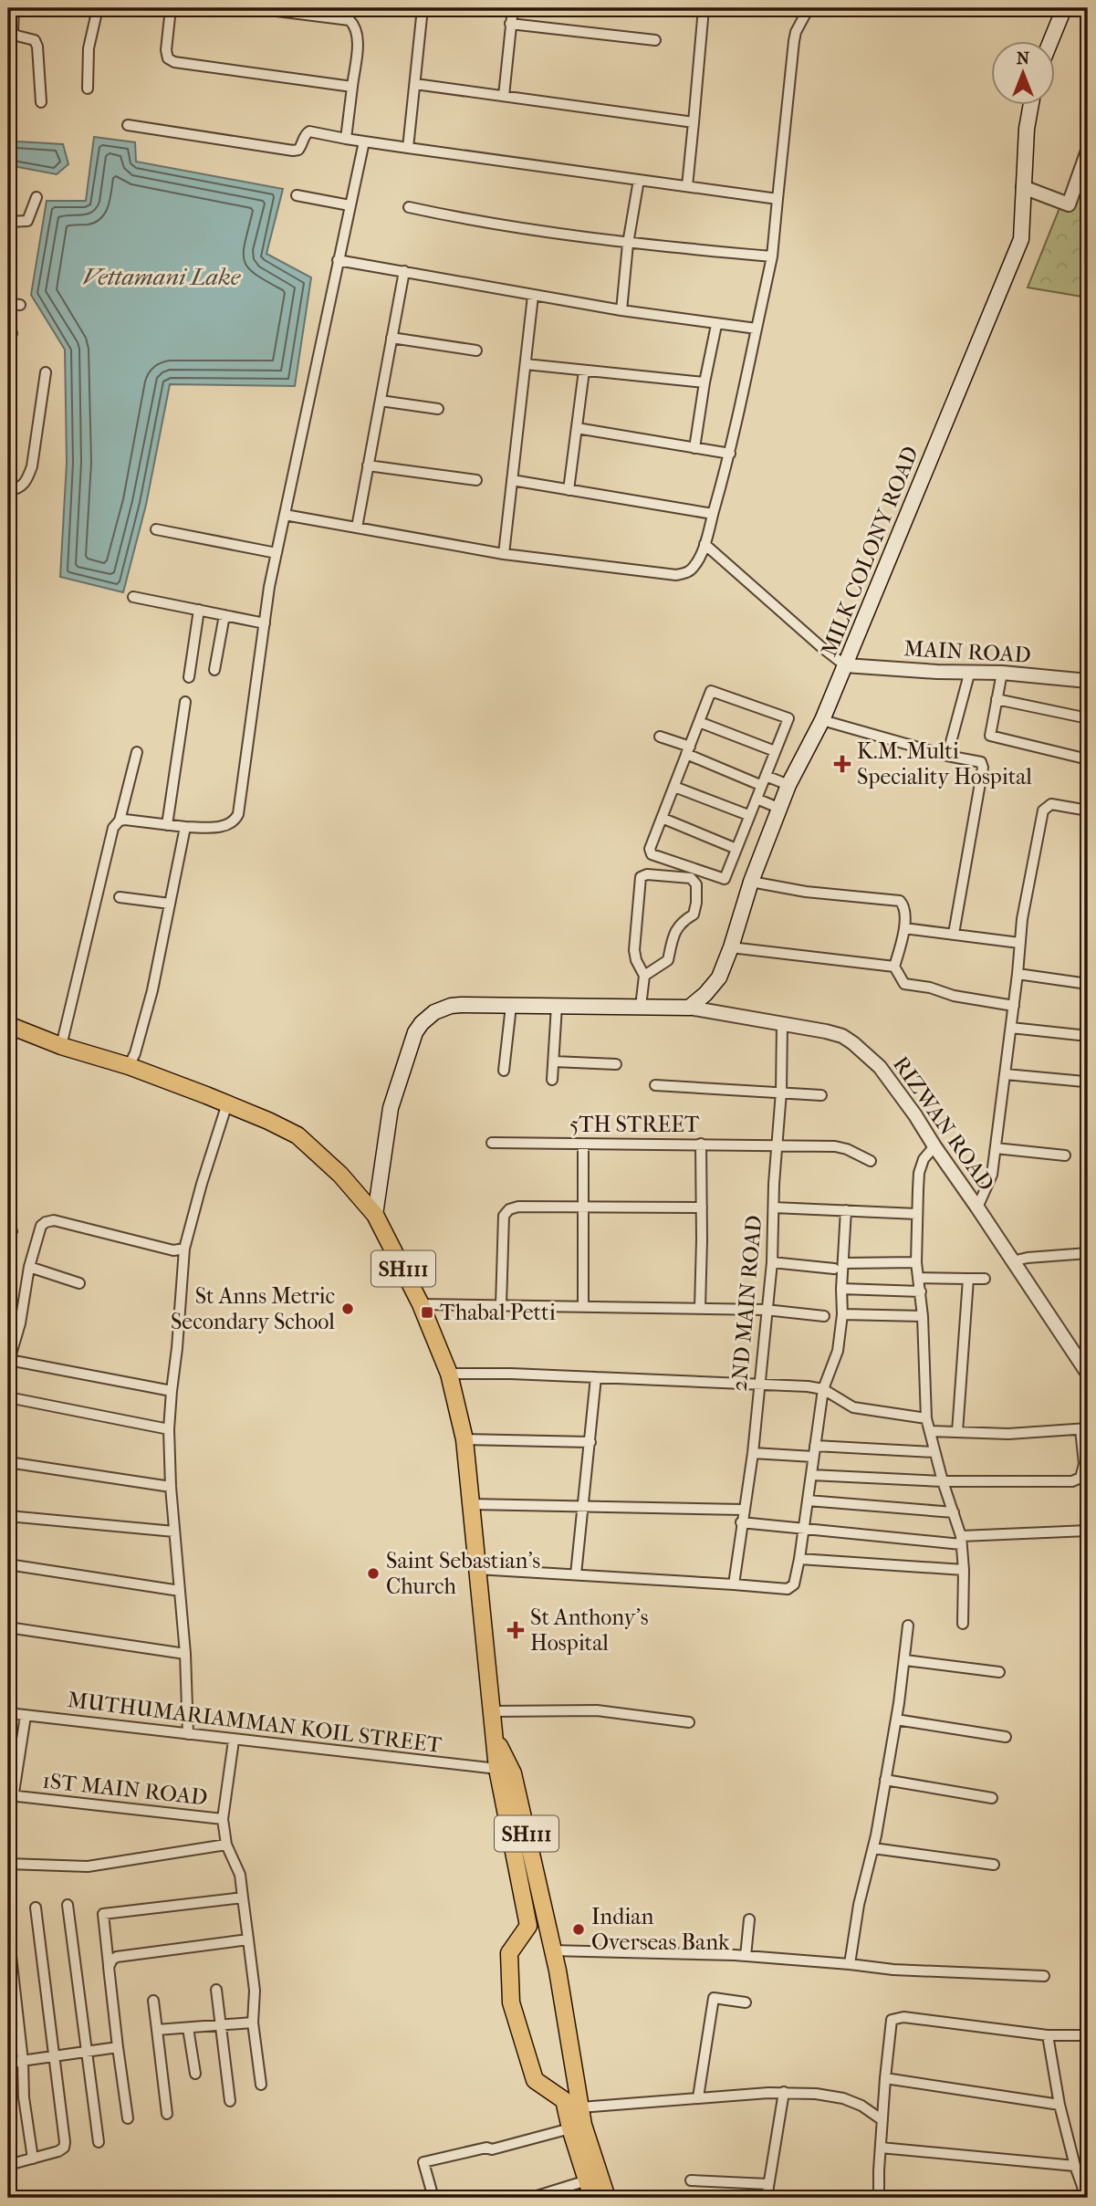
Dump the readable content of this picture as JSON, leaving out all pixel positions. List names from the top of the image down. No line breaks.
{"streets":{"main road":["MILK COLONY ROAD","SH111"],"street":["MAIN ROAD","RIZWAN ROAD","5TH STREET","2ND MAIN ROAD","MUTHUMARIAMMAN KOIL STREET","1ST MAIN ROAD"]},"crossings":[["MILK COLONY ROAD","MAIN ROAD"],["MILK COLONY ROAD","RIZWAN ROAD"],["RIZWAN ROAD","2ND MAIN ROAD"],["5TH STREET","2ND MAIN ROAD"],["SH111","MUTHUMARIAMMAN KOIL STREET"],["MUTHUMARIAMMAN KOIL STREET","1ST MAIN ROAD"]],"water":["Vettamani Lake"],"places":{"health":["K.M. Multi Speciality Hospital","St Anthony's Hospital"],"other":["St Anns Metric Secondary School","Saint Sebastian's Church","Indian Overseas Bank"],"transit":["Thabal Petti"]},"north":"top"}
